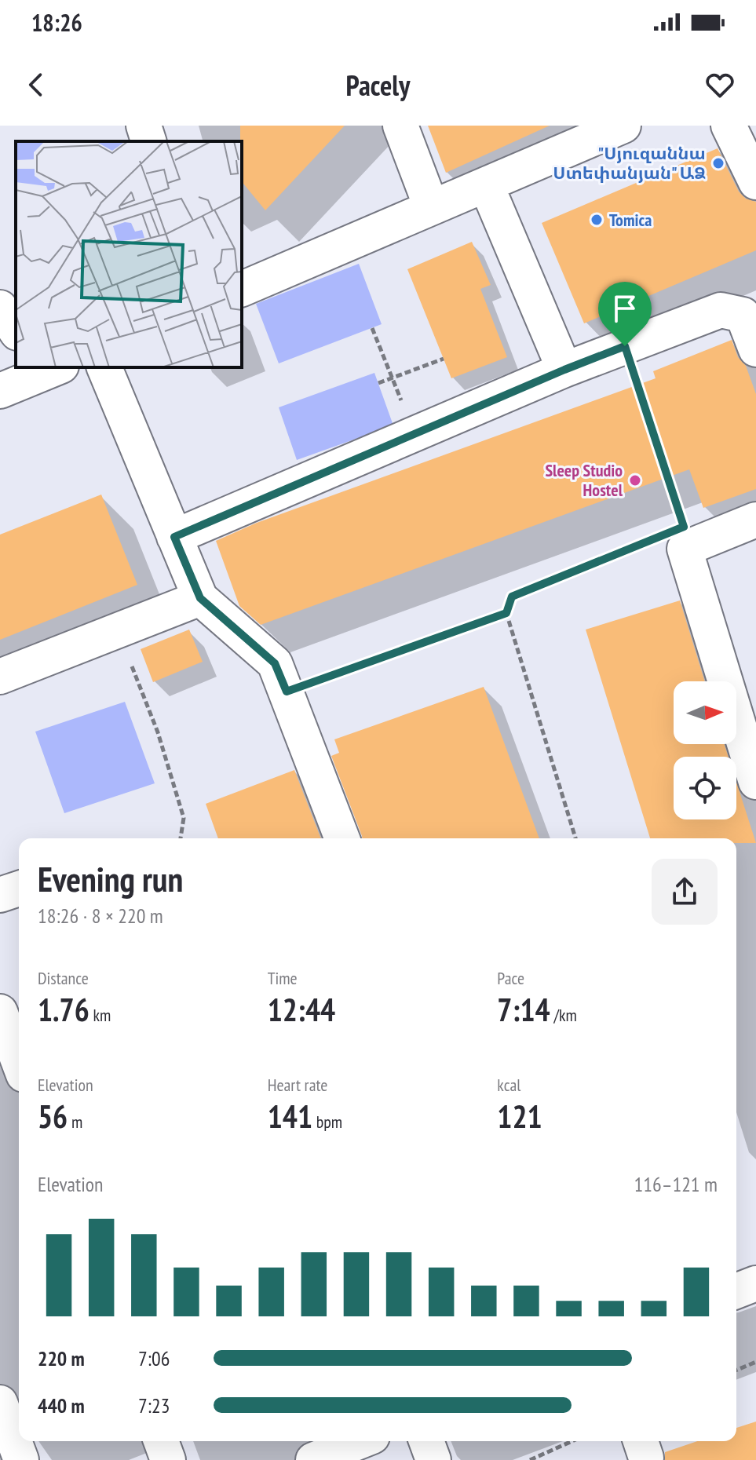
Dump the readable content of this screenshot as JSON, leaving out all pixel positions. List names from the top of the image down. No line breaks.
{"places":["\"Սյուզաննա Ստեփանյան\" ԱՁ","Tomica","Sleep Studio Hostel"],"north":"right","page":{"status":"18:26","header":"Pacely","heading":["Evening run","18:26 · 8 × 220 m"],"stats":[["Distance","1.76 km"],["Time","12:44"],["Pace","7:14 /km"],["Elevation","56 m"],["Heart rate","141 bpm"],["kcal","121"]],"chart":["Elevation","116–121 m"],"list":[{"name":"220 m","note":"7:06"},{"name":"440 m","note":"7:23"}]}}
